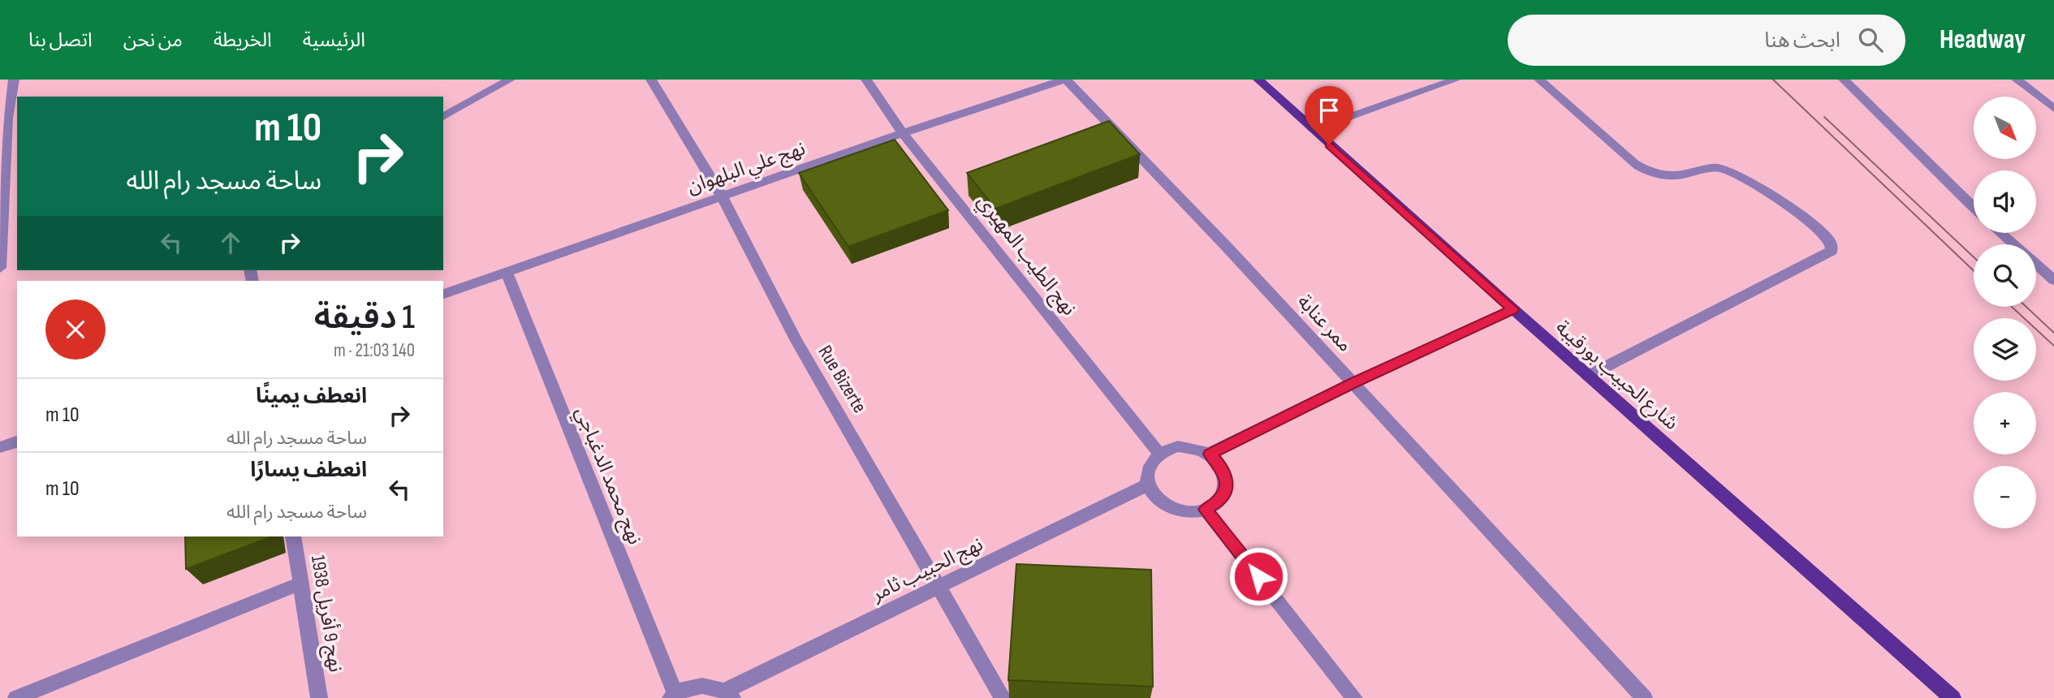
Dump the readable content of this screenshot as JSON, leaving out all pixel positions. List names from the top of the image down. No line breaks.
{"streets":{"main road":["شارع الحبيب بورقيبة"],"street":["نهج علي البلهوان","نهج الطيب المهيري","ممر عنابة","Rue Bizerte","نهج محمد الدغباجي","نهج الحبيب ثامر","نهج 9 أفريل 1938"]},"crossings":[["نهج علي البلهوان","نهج الطيب المهيري"],["نهج علي البلهوان","ممر عنابة"],["نهج علي البلهوان","Rue Bizerte"],["نهج علي البلهوان","نهج محمد الدغباجي"],["نهج الطيب المهيري","نهج الحبيب ثامر"],["Rue Bizerte","نهج الحبيب ثامر"]],"north":"bottom right","page":{"header":"Headway","search":"ابحث هنا","nav":["الرئيسية","الخريطة","من نحن","اتصل بنا"],"map_buttons":["+","−"],"turn":["10 m","ساحة مسجد رام الله"],"heading":["1 دقيقة","140 m · 21:03"],"list":[{"name":"انعطف يمينًا","note":"ساحة مسجد رام الله","value":"10 m"},{"name":"انعطف يسارًا","note":"ساحة مسجد رام الله","value":"10 m"}]}}
